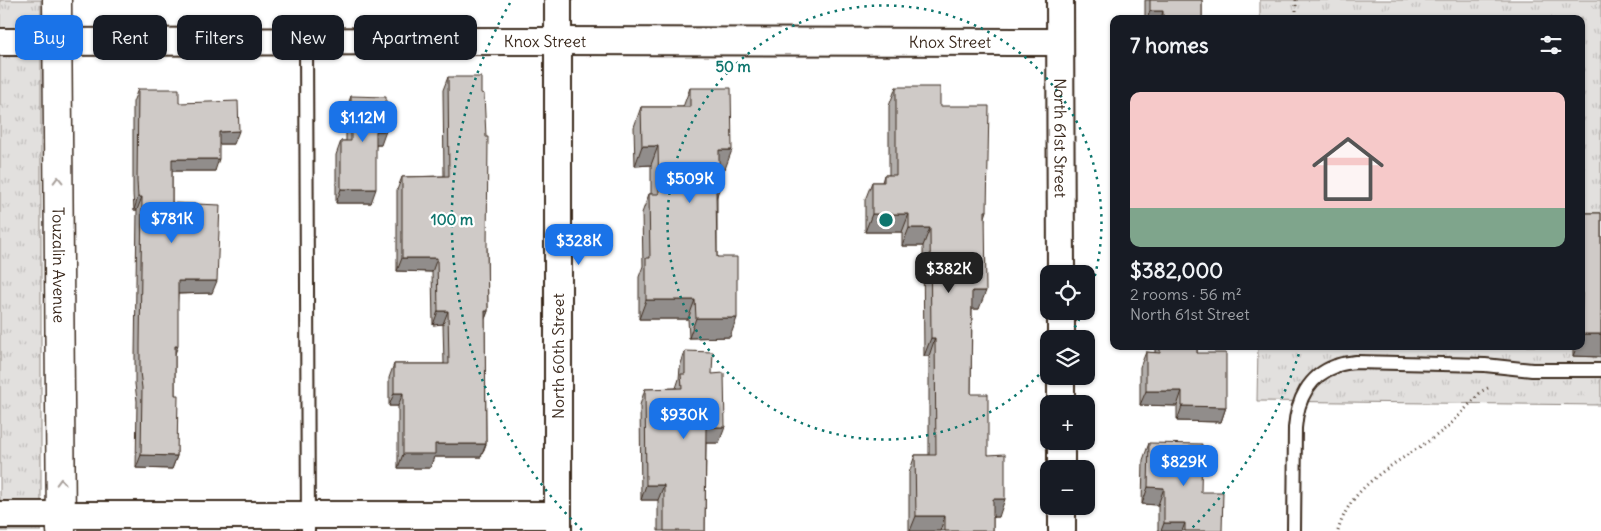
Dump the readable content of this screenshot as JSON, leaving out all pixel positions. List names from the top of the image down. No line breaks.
{"streets":{"main road":["Touzalin Avenue"],"street":["Knox Street","North 61st Street","North 60th Street"]},"crossings":[["Knox Street","North 61st Street"],["Knox Street","North 60th Street"]],"one_way":["Touzalin Avenue"],"page":{"chip":["Buy","Rent","Filters","New","Apartment"],"heading":"7 homes","list":[{"name":"$382,000","note":"2 rooms · 56 m² · North 61st Street"}],"price":["$1.12M","$509K","$781K","$328K","$382K","$930K","$829K"],"map_buttons":["+","−"]},"rings":["50 m","100 m"]}
